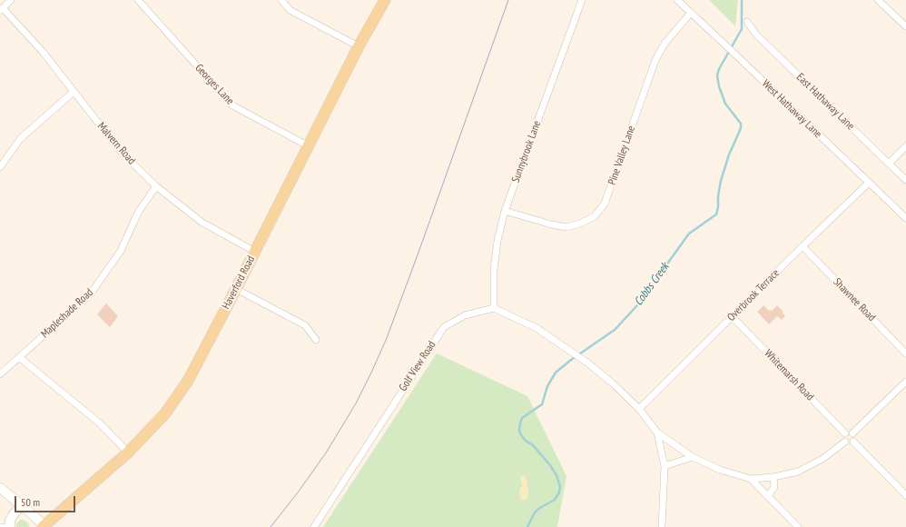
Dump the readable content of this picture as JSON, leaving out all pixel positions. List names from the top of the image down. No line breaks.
{"streets":{"main road":["Haverford Road"],"street":["Georges Lane","East Hathaway Lane","West Hathaway Lane","Malvern Road","Sunnybrook Lane","Pine Valley Lane","Overbrook Terrace","Shawnee Road","Mapleshade Road","Golf View Road","Whitemarsh Road"]},"crossings":[["Georges Lane","Haverford Road"],["West Hathaway Lane","Pine Valley Lane"],["West Hathaway Lane","Overbrook Terrace"],["Malvern Road","Haverford Road"],["Malvern Road","Mapleshade Road"],["Sunnybrook Lane","Pine Valley Lane"],["Sunnybrook Lane","Golf View Road"],["Overbrook Terrace","Shawnee Road"],["Overbrook Terrace","Whitemarsh Road"]],"water":["Cobbs Creek"],"scale_bar":"50 m"}
